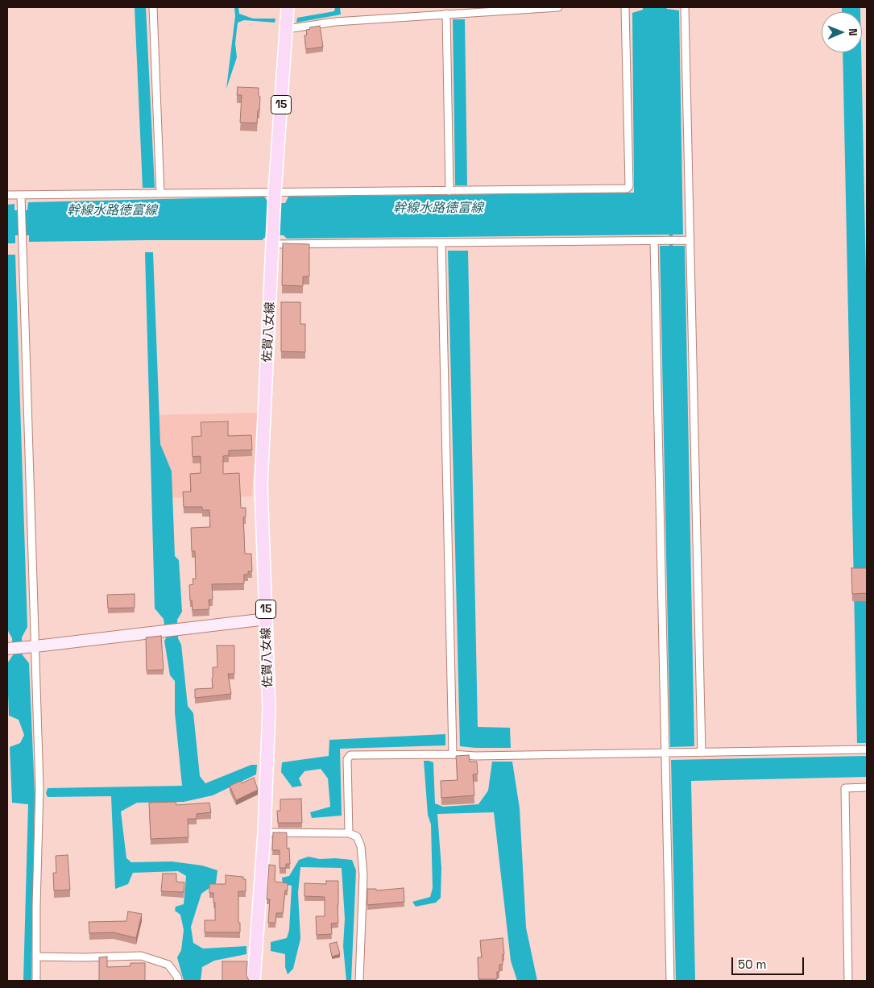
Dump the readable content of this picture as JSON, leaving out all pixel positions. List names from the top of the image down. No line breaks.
{"streets":{"main road":["15","佐賀八女線"]},"crossings":[["15","佐賀八女線"]],"water":["幹線水路徳富線"],"scale_bar":"50 m","north":"right"}
